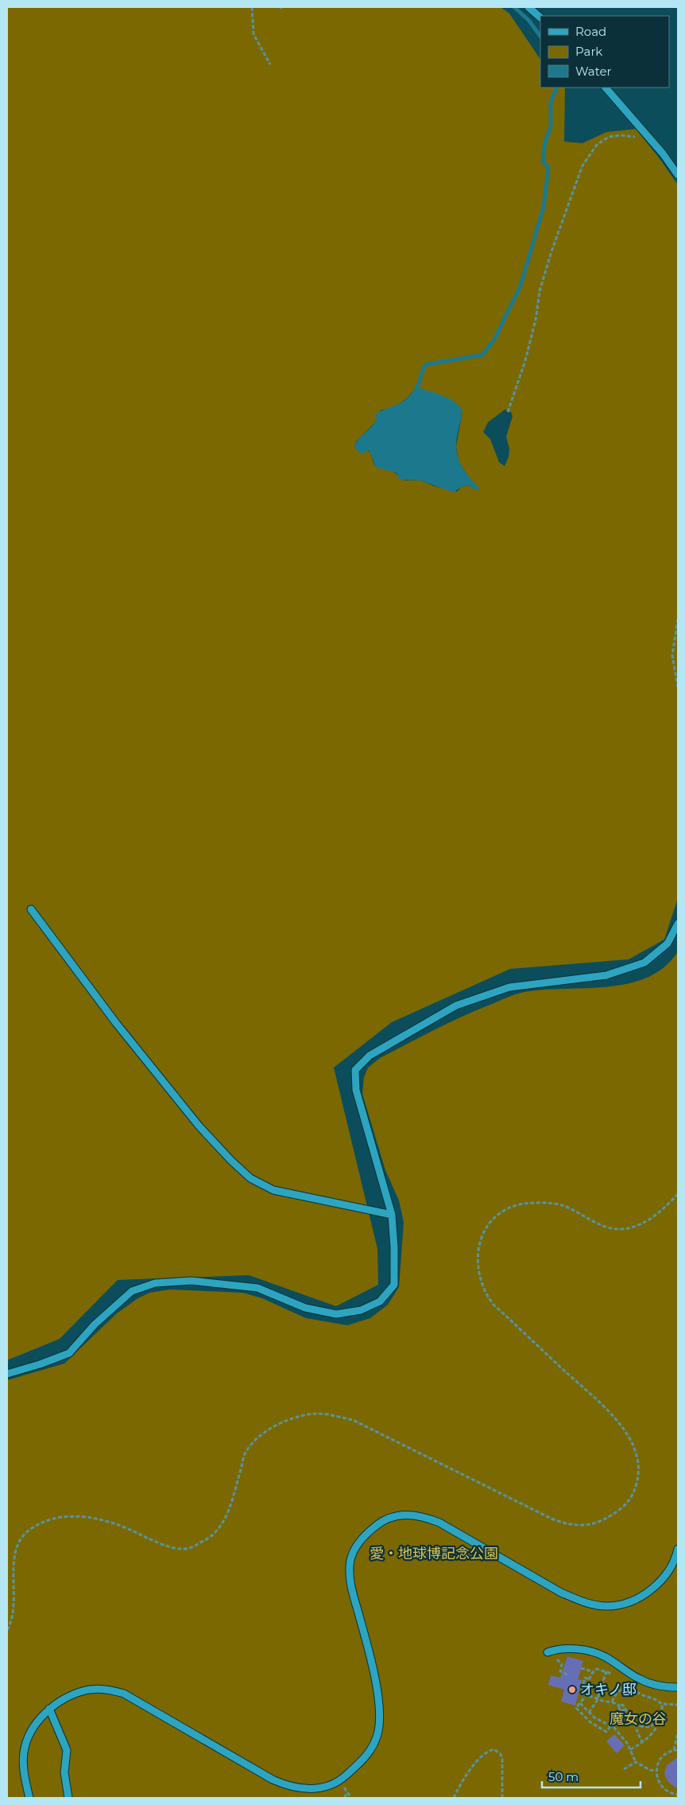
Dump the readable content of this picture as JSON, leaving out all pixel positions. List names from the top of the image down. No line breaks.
{"parks":["愛・地球博記念公園","魔女の谷"],"places":["オキノ邸"],"legend":["Road","Park","Water"],"scale_bar":"50 m"}
